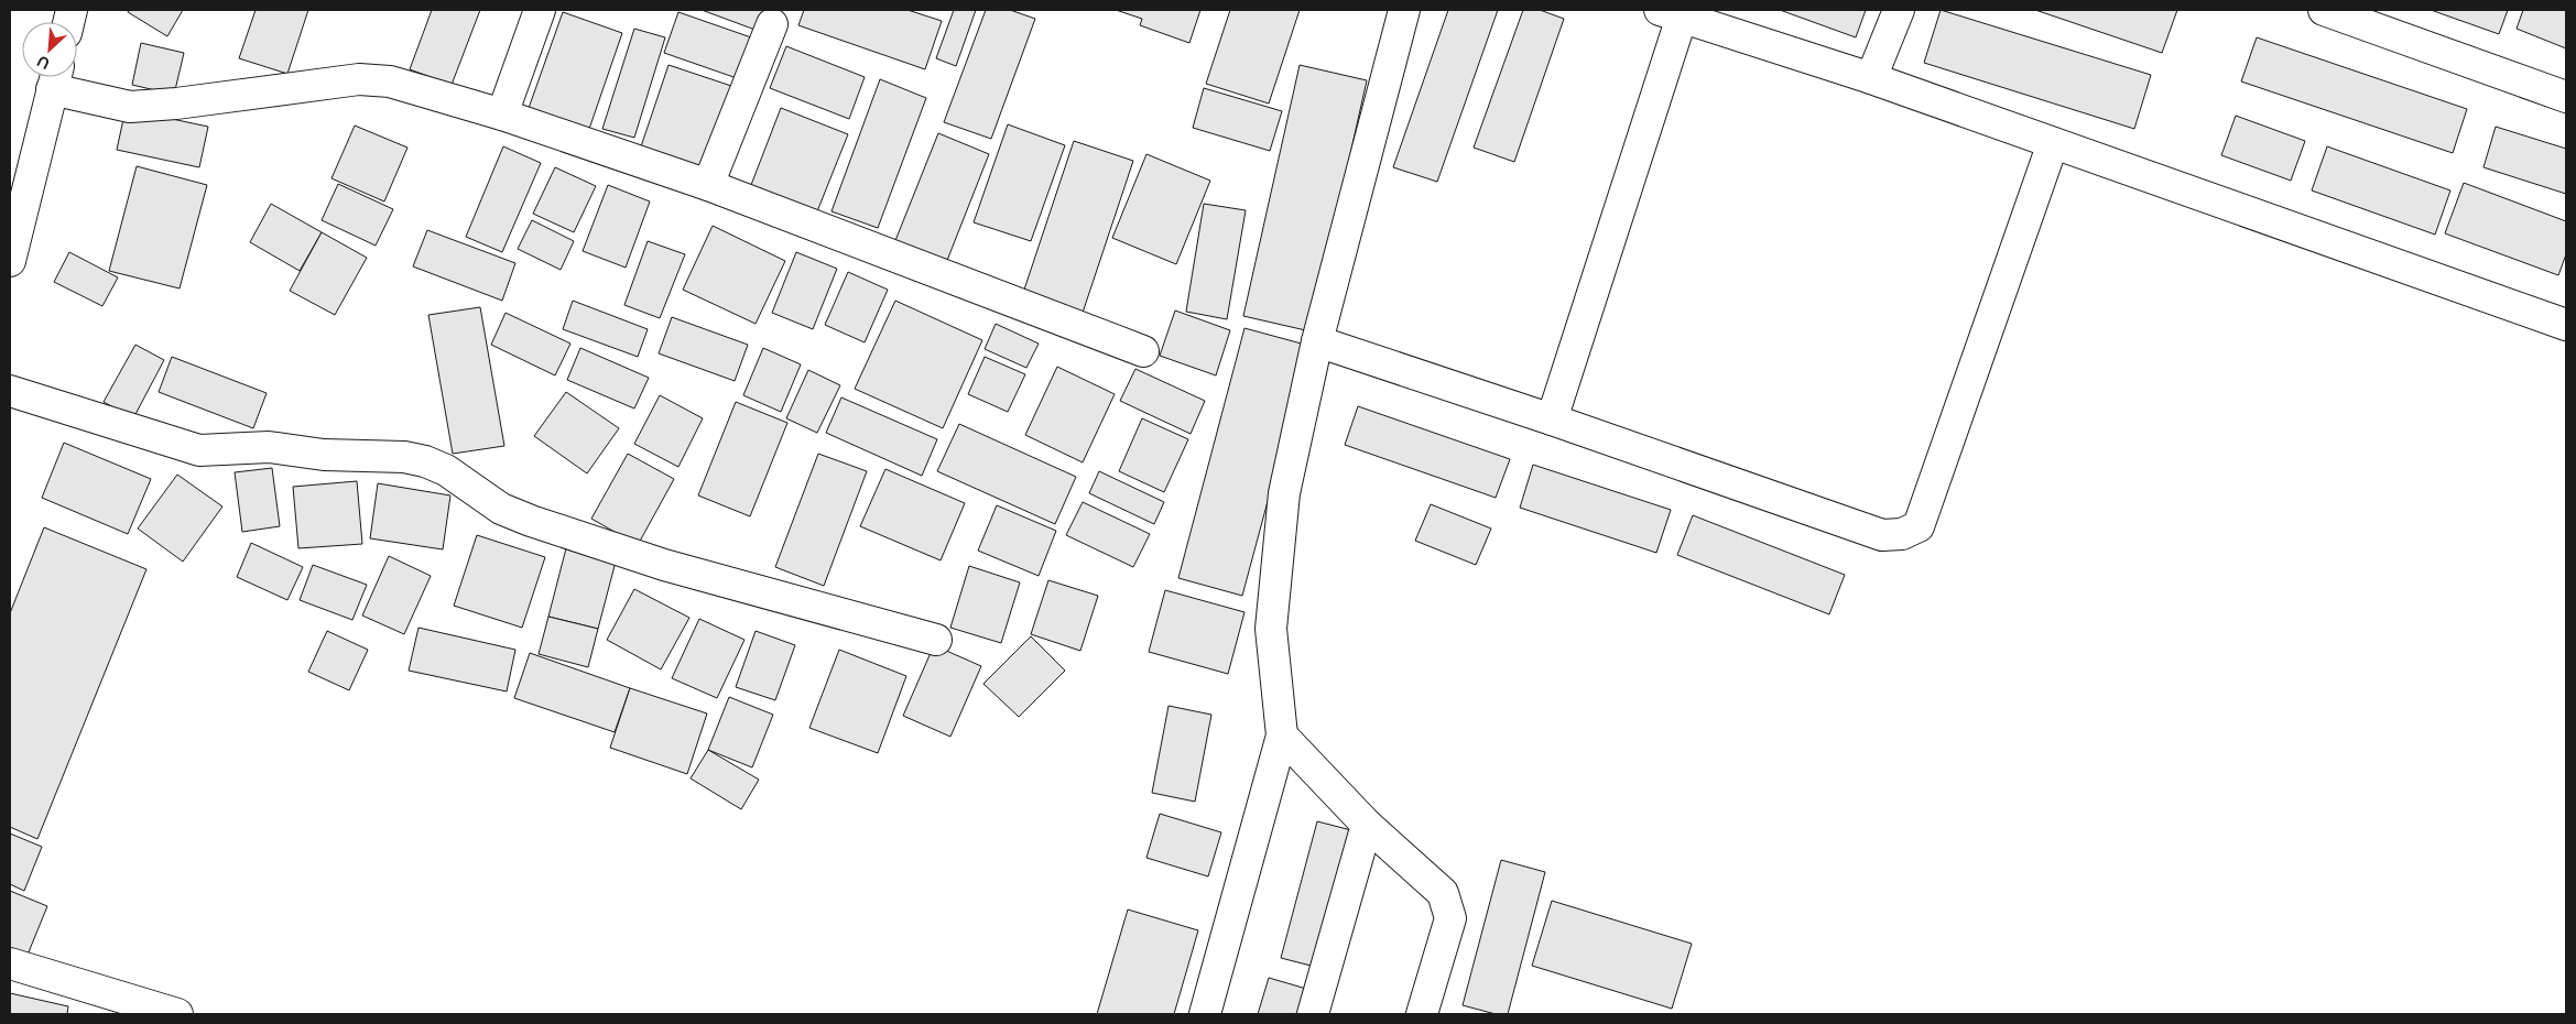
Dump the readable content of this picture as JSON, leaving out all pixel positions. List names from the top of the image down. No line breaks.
{"north":"bottom left"}
